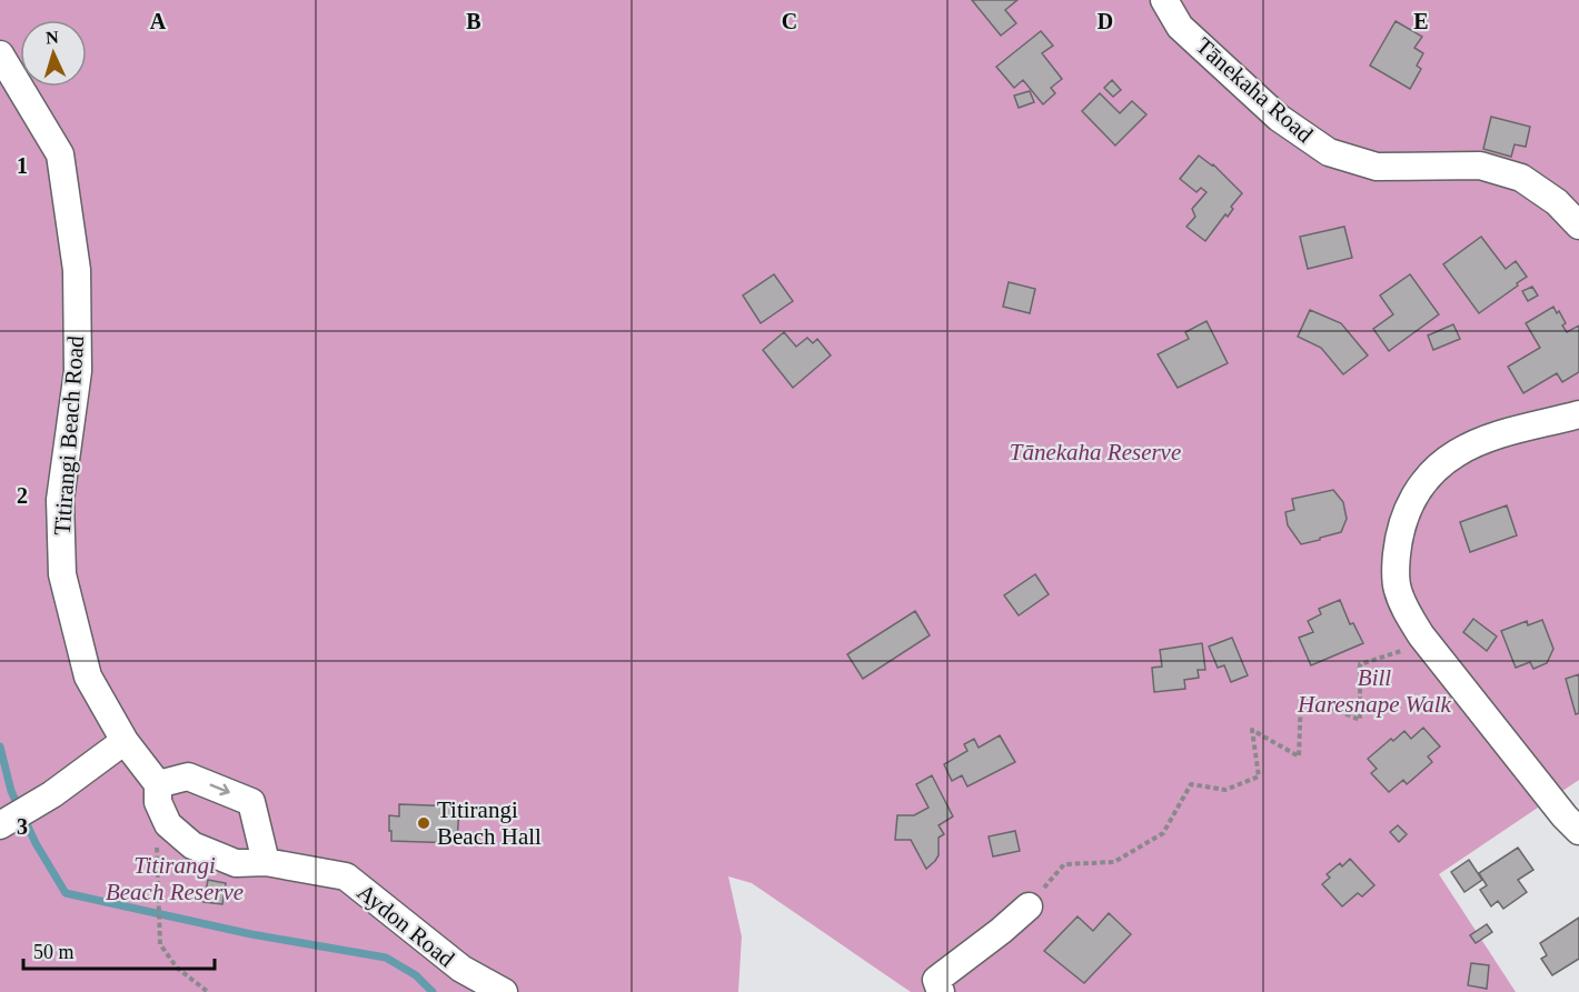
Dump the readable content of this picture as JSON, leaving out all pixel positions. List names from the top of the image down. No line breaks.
{"streets":{"street":["Tānekaha Road","Titirangi Beach Road","Aydon Road"]},"crossings":[["Titirangi Beach Road","Aydon Road"]],"parks":["Tānekaha Reserve","Bill Haresnape Walk","Titirangi Beach Reserve"],"places":["Titirangi Beach Hall"],"scale_bar":"50 m","north":"top","grid":{"columns":["A","B","C","D","E"],"rows":["1","2","3"]}}
